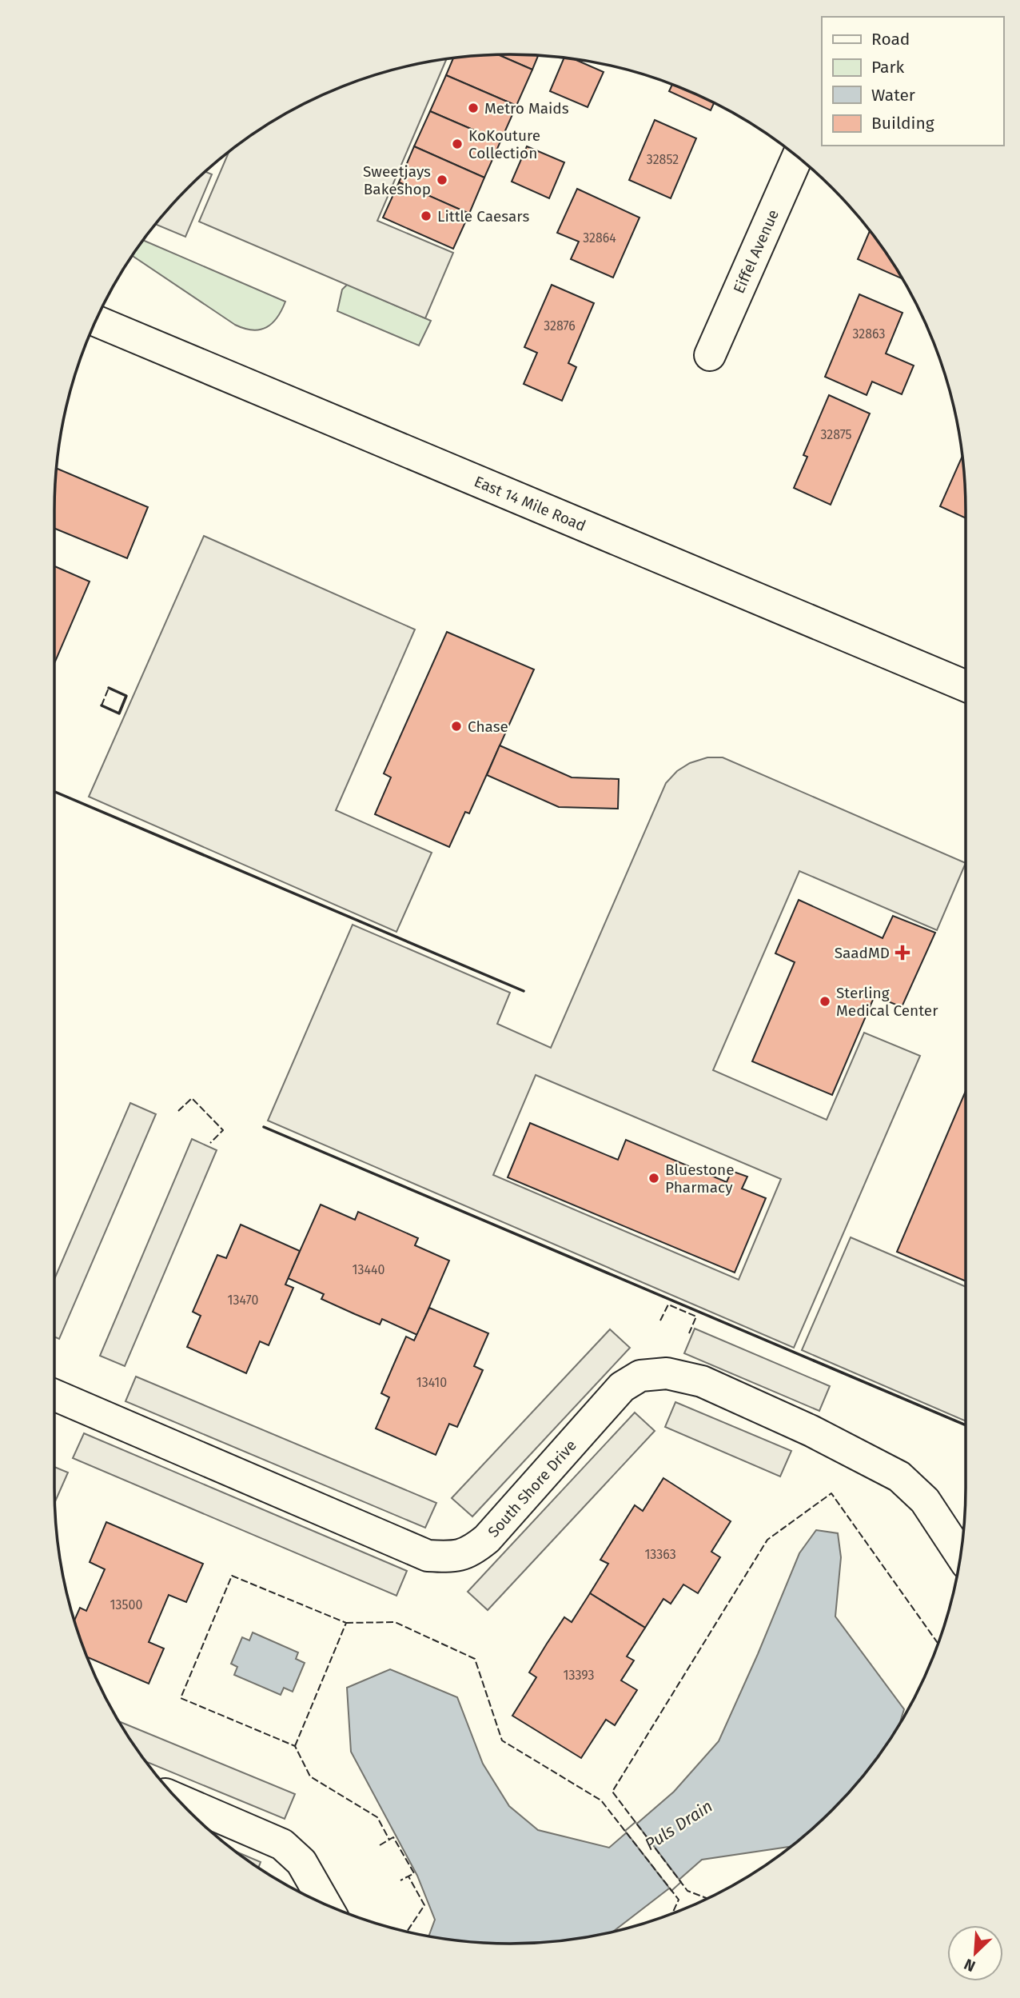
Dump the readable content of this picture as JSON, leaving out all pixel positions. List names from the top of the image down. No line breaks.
{"streets":{"street":["Eiffel Avenue","East 14 Mile Road","South Shore Drive"]},"water":["Puls Drain"],"places":{"other":["Metro Maids","KoKouture Collection","Sweetjays Bakeshop","Little Caesars","Chase","Sterling Medical Center","Bluestone Pharmacy"],"health":["SaadMD"]},"house_numbers":["32852","32864","32876","32863","32875","13440","13470","13410","13363","13500","13393"],"legend":["Road","Park","Water","Building"],"north":"bottom left"}
